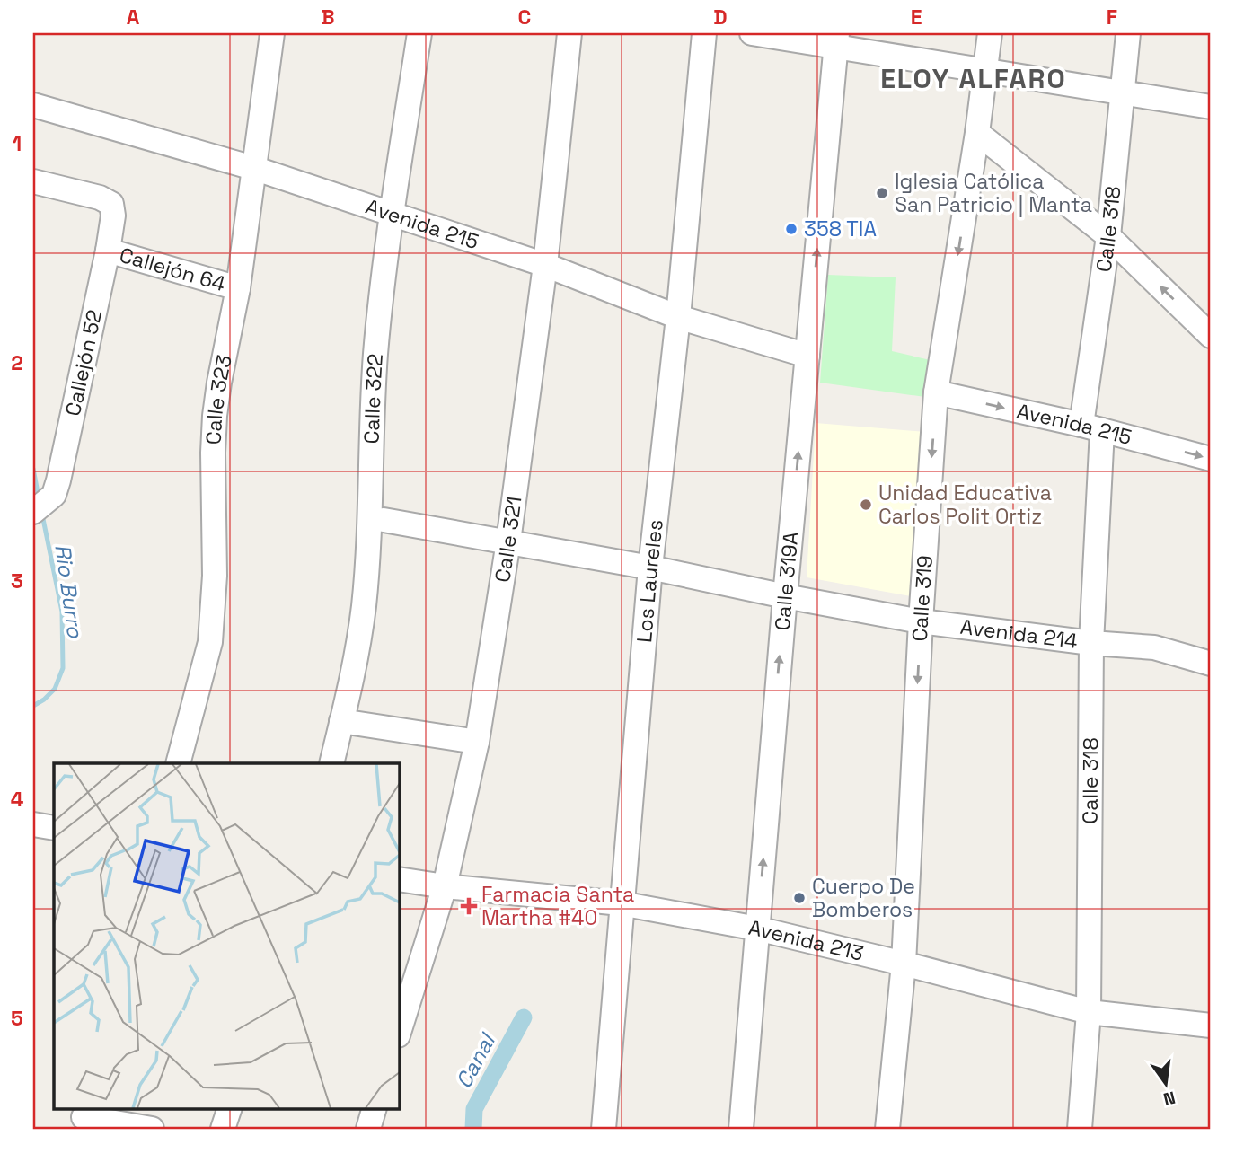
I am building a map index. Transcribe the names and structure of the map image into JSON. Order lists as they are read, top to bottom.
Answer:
{
  "streets": {
    "street": [
      "Avenida 215",
      "Calle 318",
      "Callejón 64",
      "Callejón 52",
      "Calle 323",
      "Calle 322",
      "Calle 321",
      "Los Laureles",
      "Calle 319A",
      "Calle 319",
      "Avenida 214",
      "Avenida 213"
    ]
  },
  "crossings": [
    ["Avenida 215", "Calle 318"],
    ["Avenida 215", "Calle 323"],
    ["Avenida 215", "Calle 322"],
    ["Avenida 215", "Calle 321"],
    ["Avenida 215", "Los Laureles"],
    ["Avenida 215", "Calle 319A"],
    ["Avenida 215", "Calle 319"],
    ["Calle 318", "Avenida 214"],
    ["Calle 318", "Avenida 213"],
    ["Callejón 64", "Callejón 52"],
    ["Callejón 64", "Calle 323"],
    ["Calle 321", "Avenida 214"],
    ["Calle 321", "Avenida 213"],
    ["Los Laureles", "Avenida 214"],
    ["Los Laureles", "Avenida 213"],
    ["Calle 319A", "Avenida 214"],
    ["Calle 319A", "Avenida 213"],
    ["Calle 319", "Avenida 214"],
    ["Calle 319", "Avenida 213"]
  ],
  "one_way": ["Calle 319A", "Calle 319"],
  "districts": ["ELOY ALFARO"],
  "water": ["Rio Burro", "Canal"],
  "places": {
    "other": [
      "Iglesia Católica San Patricio | Manta",
      "358 TIA",
      "Unidad Educativa Carlos Polit Ortiz",
      "Cuerpo De Bomberos"
    ],
    "health": ["Farmacia Santa Martha #40"]
  },
  "north": "bottom",
  "grid": {
    "columns": [
      "A",
      "B",
      "C",
      "D",
      "E",
      "F"
    ],
    "rows": [
      "1",
      "2",
      "3",
      "4",
      "5"
    ]
  }
}
